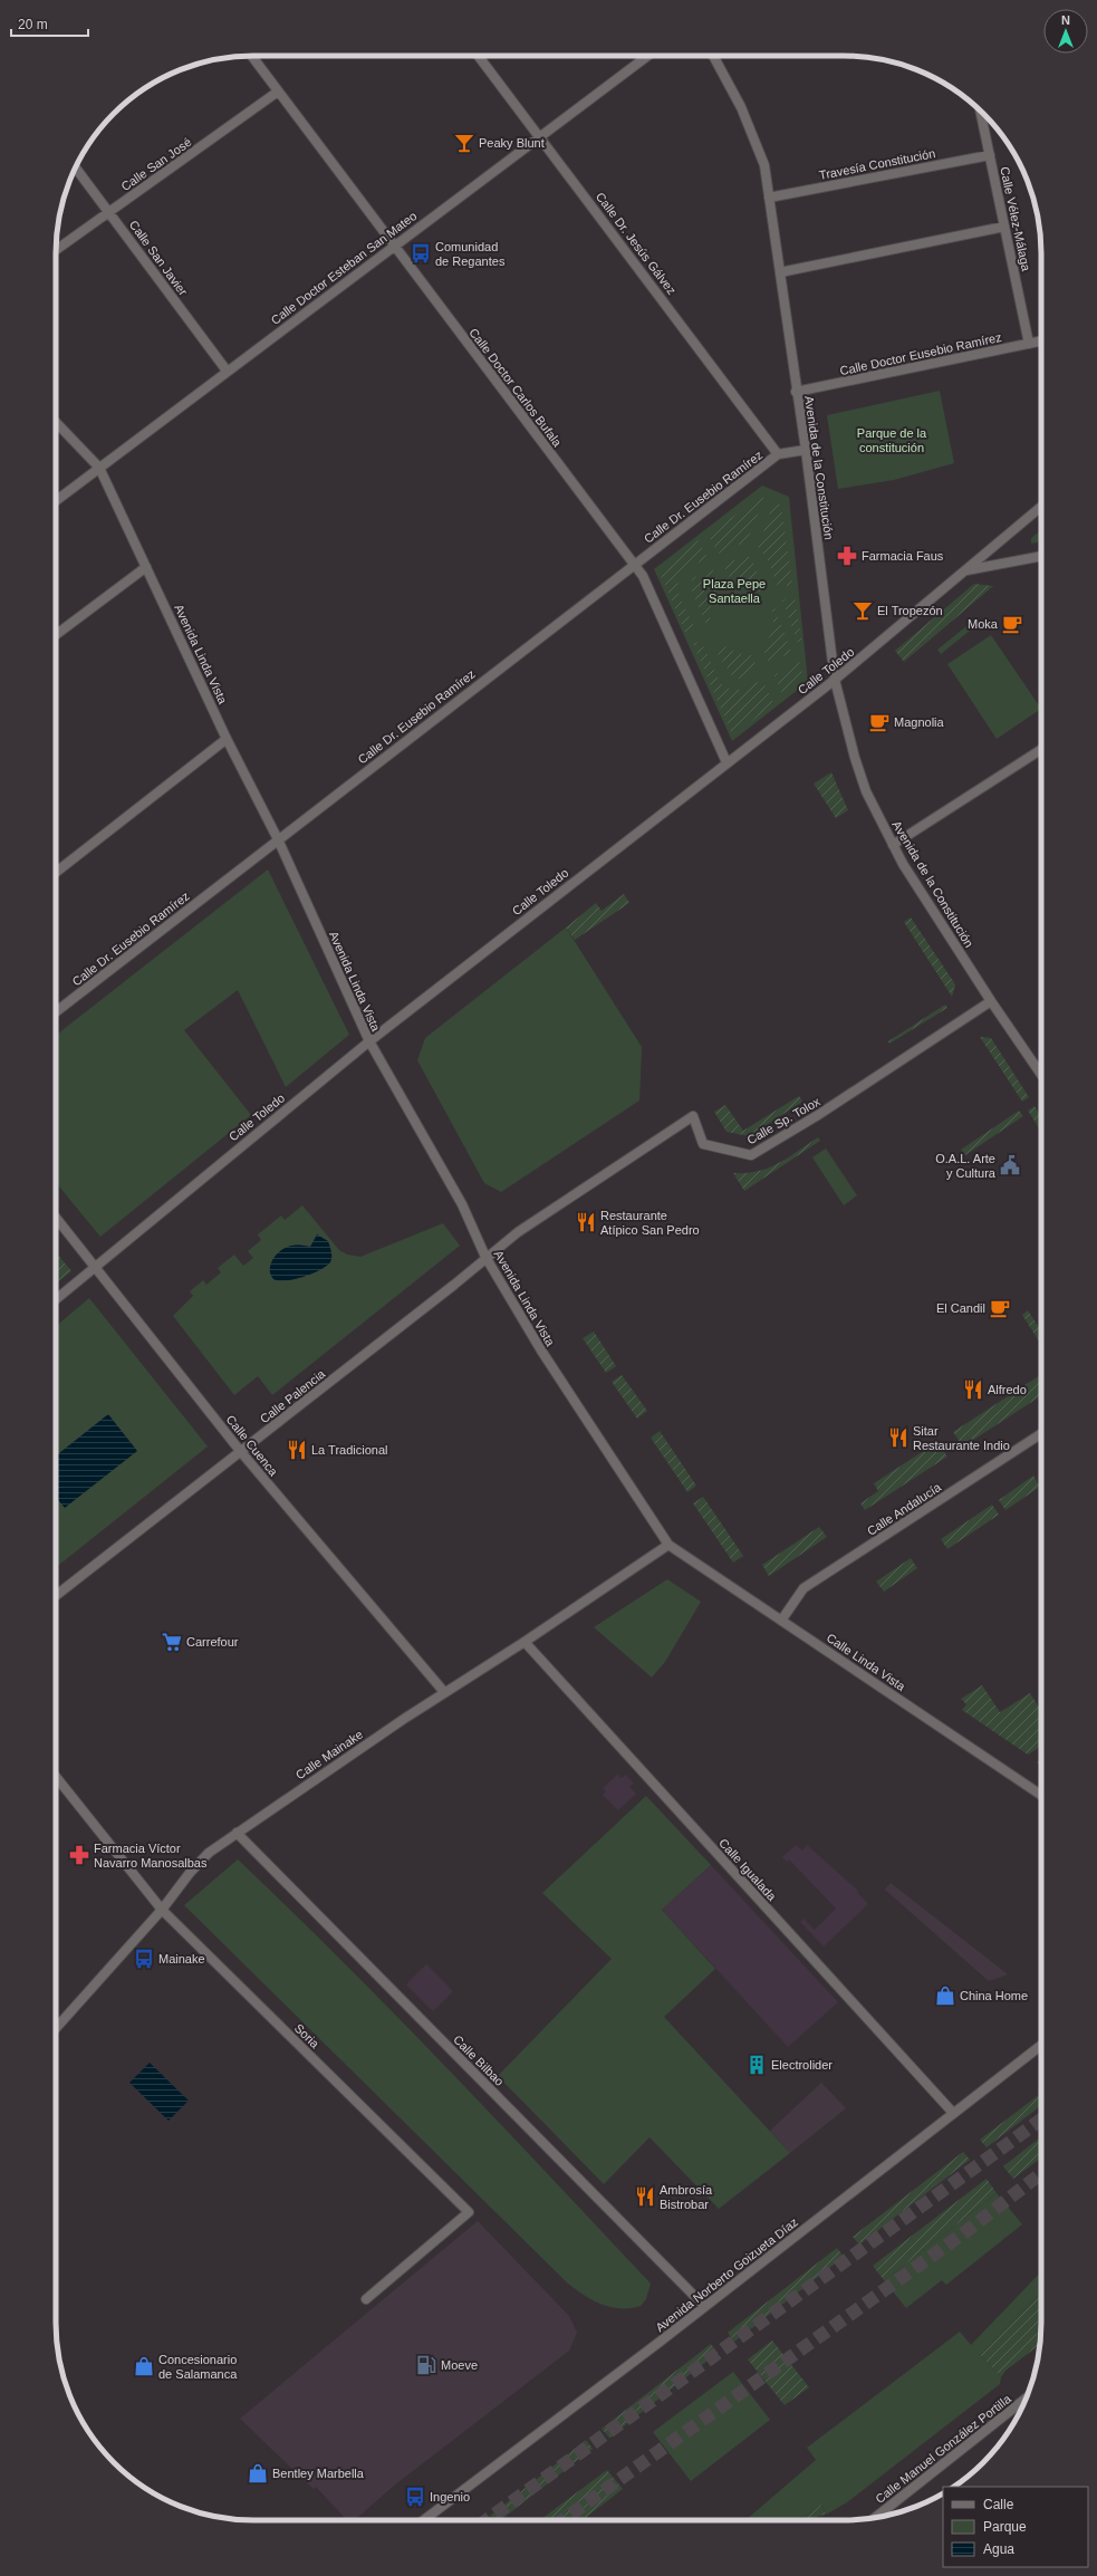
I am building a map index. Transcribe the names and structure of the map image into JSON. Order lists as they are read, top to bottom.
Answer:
{
  "streets": {
    "street": [
      "Calle San José",
      "Travesía Constitución",
      "Calle Vélez-Málaga",
      "Calle Dr. Jesús Gálvez",
      "Calle San Javier",
      "Calle Doctor Esteban San Mateo",
      "Calle Doctor Eusebio Ramírez",
      "Calle Doctor Carlos Bufala",
      "Avenida de la Constitución",
      "Calle Dr. Eusebio Ramírez",
      "Avenida Linda Vista",
      "Calle Toledo",
      "Calle Sp. Tolox",
      "Calle Palencia",
      "Calle Cuenca",
      "Calle Andalucía",
      "Calle Linda Vista",
      "Calle Mainake",
      "Calle Igualada",
      "Soria",
      "Calle Bilbao",
      "Avenida Norberto Goizueta Díaz",
      "Calle Manuel González Portilla"
    ]
  },
  "crossings": [
    ["Calle San José", "Calle San Javier"],
    ["Calle San José", "Calle Doctor Carlos Bufala"],
    ["Travesía Constitución", "Calle Vélez-Málaga"],
    ["Travesía Constitución", "Avenida de la Constitución"],
    ["Calle Vélez-Málaga", "Calle Doctor Eusebio Ramírez"],
    ["Calle Dr. Jesús Gálvez", "Calle Doctor Esteban San Mateo"],
    ["Calle Dr. Jesús Gálvez", "Calle Dr. Eusebio Ramírez"],
    ["Calle San Javier", "Calle Doctor Esteban San Mateo"],
    ["Calle Doctor Esteban San Mateo", "Calle Doctor Carlos Bufala"],
    ["Calle Doctor Esteban San Mateo", "Avenida Linda Vista"],
    ["Calle Doctor Eusebio Ramírez", "Avenida de la Constitución"],
    ["Calle Doctor Carlos Bufala", "Calle Dr. Eusebio Ramírez"],
    ["Calle Doctor Carlos Bufala", "Calle Toledo"],
    ["Avenida de la Constitución", "Calle Dr. Eusebio Ramírez"],
    ["Avenida de la Constitución", "Calle Toledo"],
    ["Avenida de la Constitución", "Calle Sp. Tolox"],
    ["Calle Dr. Eusebio Ramírez", "Avenida Linda Vista"],
    ["Avenida Linda Vista", "Calle Toledo"],
    ["Avenida Linda Vista", "Calle Sp. Tolox"],
    ["Avenida Linda Vista", "Calle Palencia"],
    ["Avenida Linda Vista", "Calle Linda Vista"],
    ["Avenida Linda Vista", "Calle Mainake"],
    ["Calle Toledo", "Calle Cuenca"],
    ["Calle Sp. Tolox", "Calle Palencia"],
    ["Calle Palencia", "Calle Cuenca"],
    ["Calle Cuenca", "Calle Mainake"],
    ["Calle Andalucía", "Calle Linda Vista"],
    ["Calle Linda Vista", "Calle Mainake"],
    ["Calle Mainake", "Calle Igualada"],
    ["Calle Mainake", "Soria"],
    ["Calle Mainake", "Calle Bilbao"],
    ["Calle Igualada", "Avenida Norberto Goizueta Díaz"],
    ["Calle Bilbao", "Avenida Norberto Goizueta Díaz"]
  ],
  "parks": ["Parque de la constitución", "Plaza Pepe Santaella"],
  "places": {
    "bar": ["Peaky Blunt", "El Tropezón"],
    "bus stop": ["Comunidad de Regantes", "Mainake", "Ingenio"],
    "pharmacy": ["Farmacia Faus", "Farmacia Víctor Navarro Manosalbas"],
    "cafe": ["Moka", "Magnolia", "El Candil"],
    "public building": ["O.A.L. Arte y Cultura"],
    "restaurant": [
      "Restaurante Atípico San Pedro",
      "Alfredo",
      "Sitar Restaurante Indio",
      "La Tradicional",
      "Ambrosía Bistrobar"
    ],
    "supermarket": ["Carrefour"],
    "shop": ["China Home", "Concesionario de Salamanca", "Bentley Marbella"],
    "building": ["Electrolider"],
    "fuel station": ["Moeve"]
  },
  "legend": ["Calle", "Parque", "Agua"],
  "scale_bar": "20 m",
  "north": "top"
}
